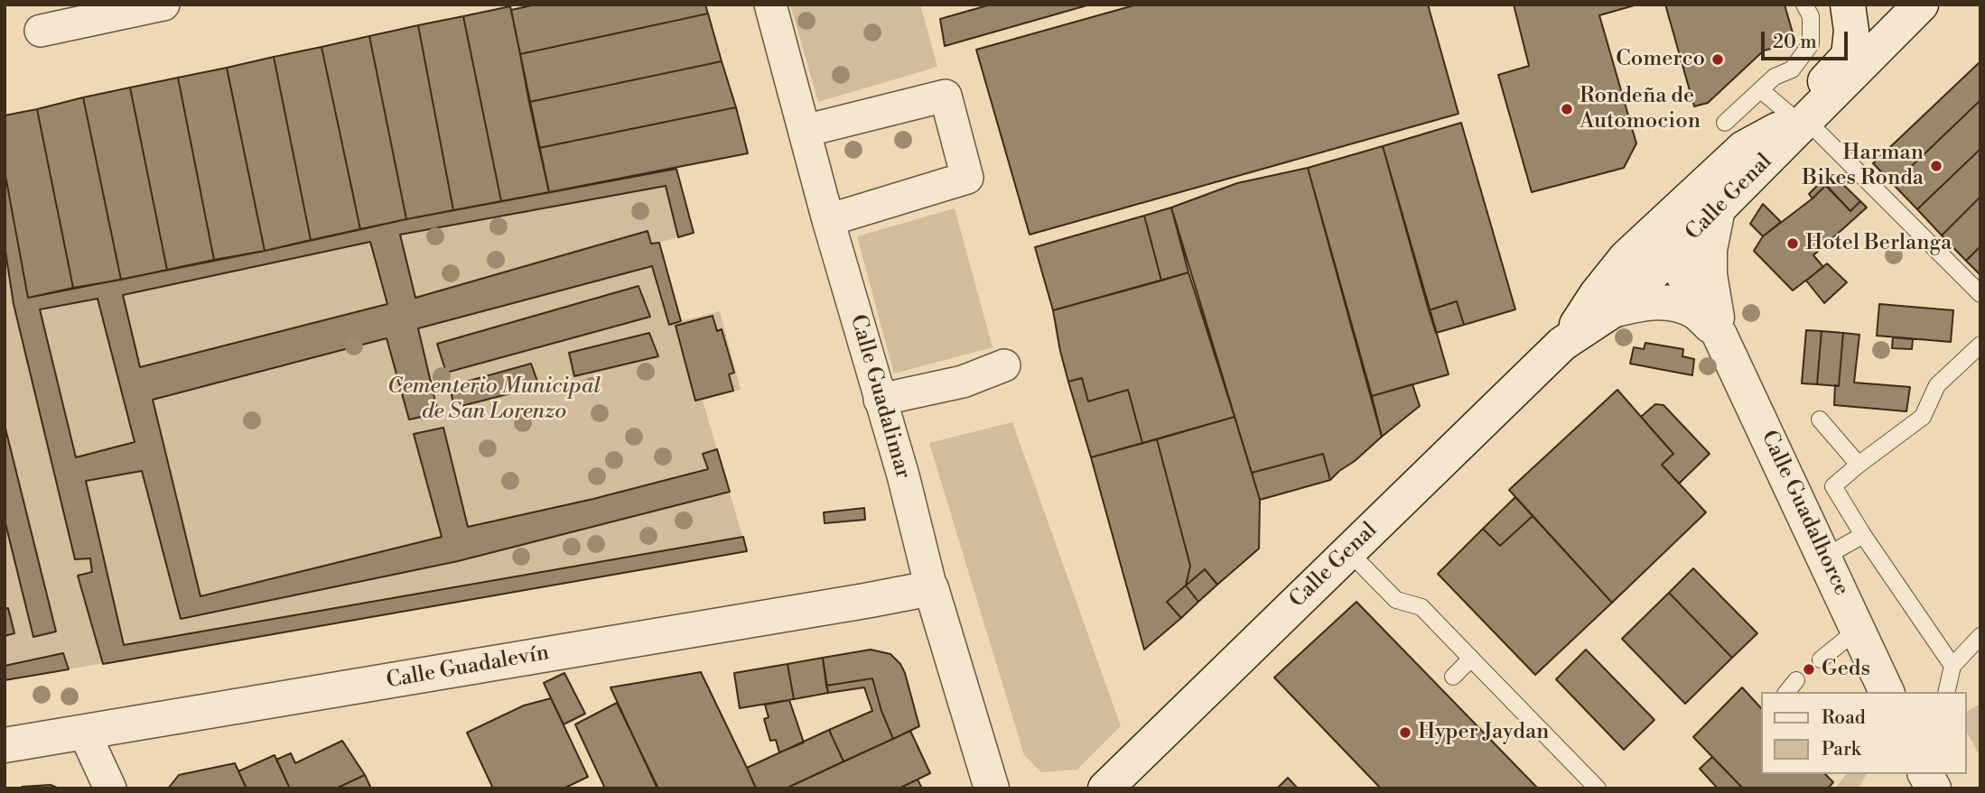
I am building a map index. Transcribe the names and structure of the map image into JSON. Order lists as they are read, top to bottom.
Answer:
{
  "streets": {
    "street": [
      "Calle Genal",
      "Calle Guadalimar",
      "Calle Guadalhorce",
      "Calle Guadalevín"
    ]
  },
  "crossings": [
    ["Calle Genal", "Calle Guadalhorce"],
    ["Calle Guadalimar", "Calle Guadalevín"]
  ],
  "parks": ["Cementerio Municipal de San Lorenzo"],
  "places": [
    "Comerco",
    "Rondeña de Automocion",
    "Harman Bikes Ronda",
    "Hotel Berlanga",
    "Geds",
    "Hyper Jaydan"
  ],
  "legend": ["Road", "Park"],
  "scale_bar": "20 m"
}
